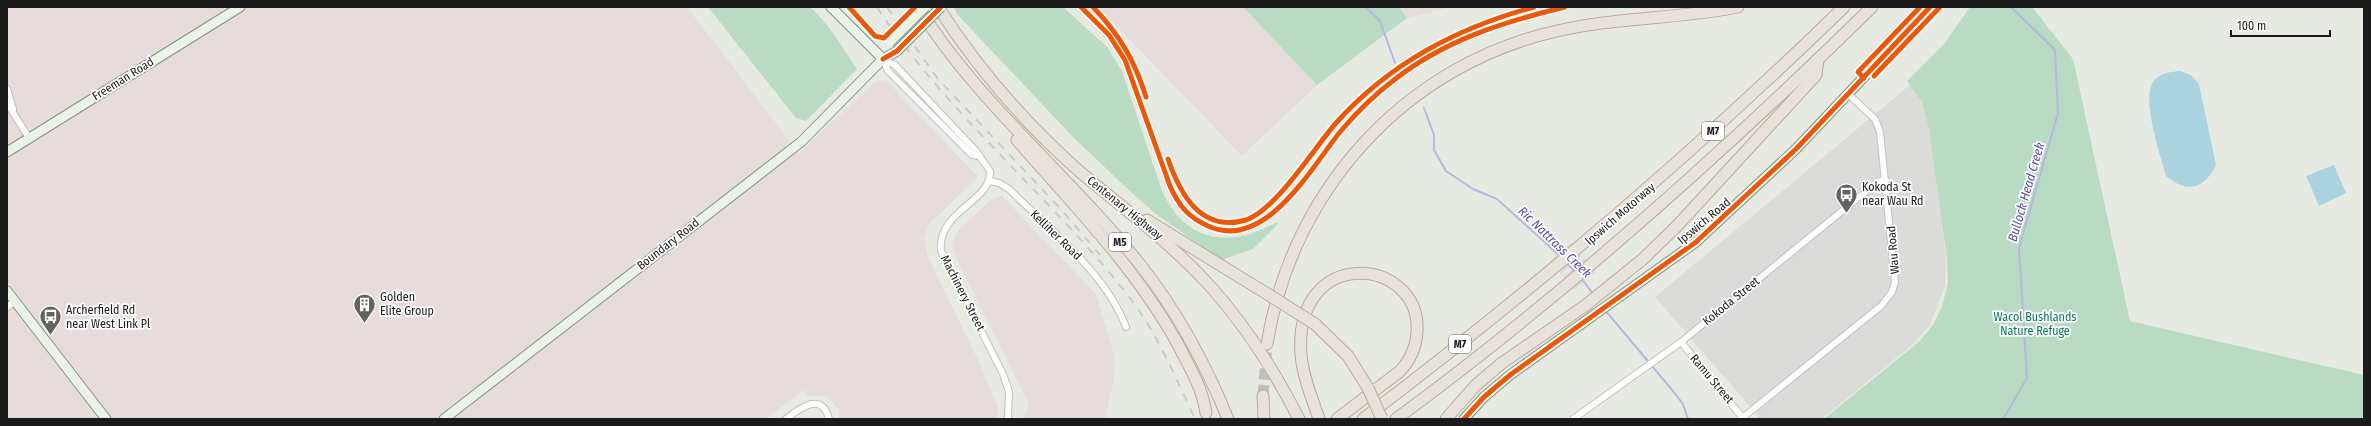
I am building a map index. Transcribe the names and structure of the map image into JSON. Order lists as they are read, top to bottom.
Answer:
{
  "streets": {
    "highway": [
      "M7",
      "Centenary Highway",
      "Ipswich Motorway",
      "M5"
    ],
    "street": [
      "Freeman Road",
      "Ipswich Road",
      "Kelliher Road",
      "Boundary Road",
      "Wau Road",
      "Machinery Street",
      "Kokoda Street",
      "Ramu Street"
    ]
  },
  "crossings": [
    ["Ipswich Road", "Wau Road"],
    ["Kelliher Road", "Machinery Street"],
    ["Wau Road", "Kokoda Street"],
    ["Wau Road", "Ramu Street"],
    ["Kokoda Street", "Ramu Street"]
  ],
  "water": ["Bullock Head Creek", "Ric Nattrass Creek"],
  "parks": ["Wacol Bushlands Nature Refuge"],
  "places": {
    "bus stop": ["Kokoda St near Wau Rd", "Archerfield Rd near West Link Pl"],
    "building": ["Golden Elite Group"]
  },
  "scale_bar": "100 m"
}
